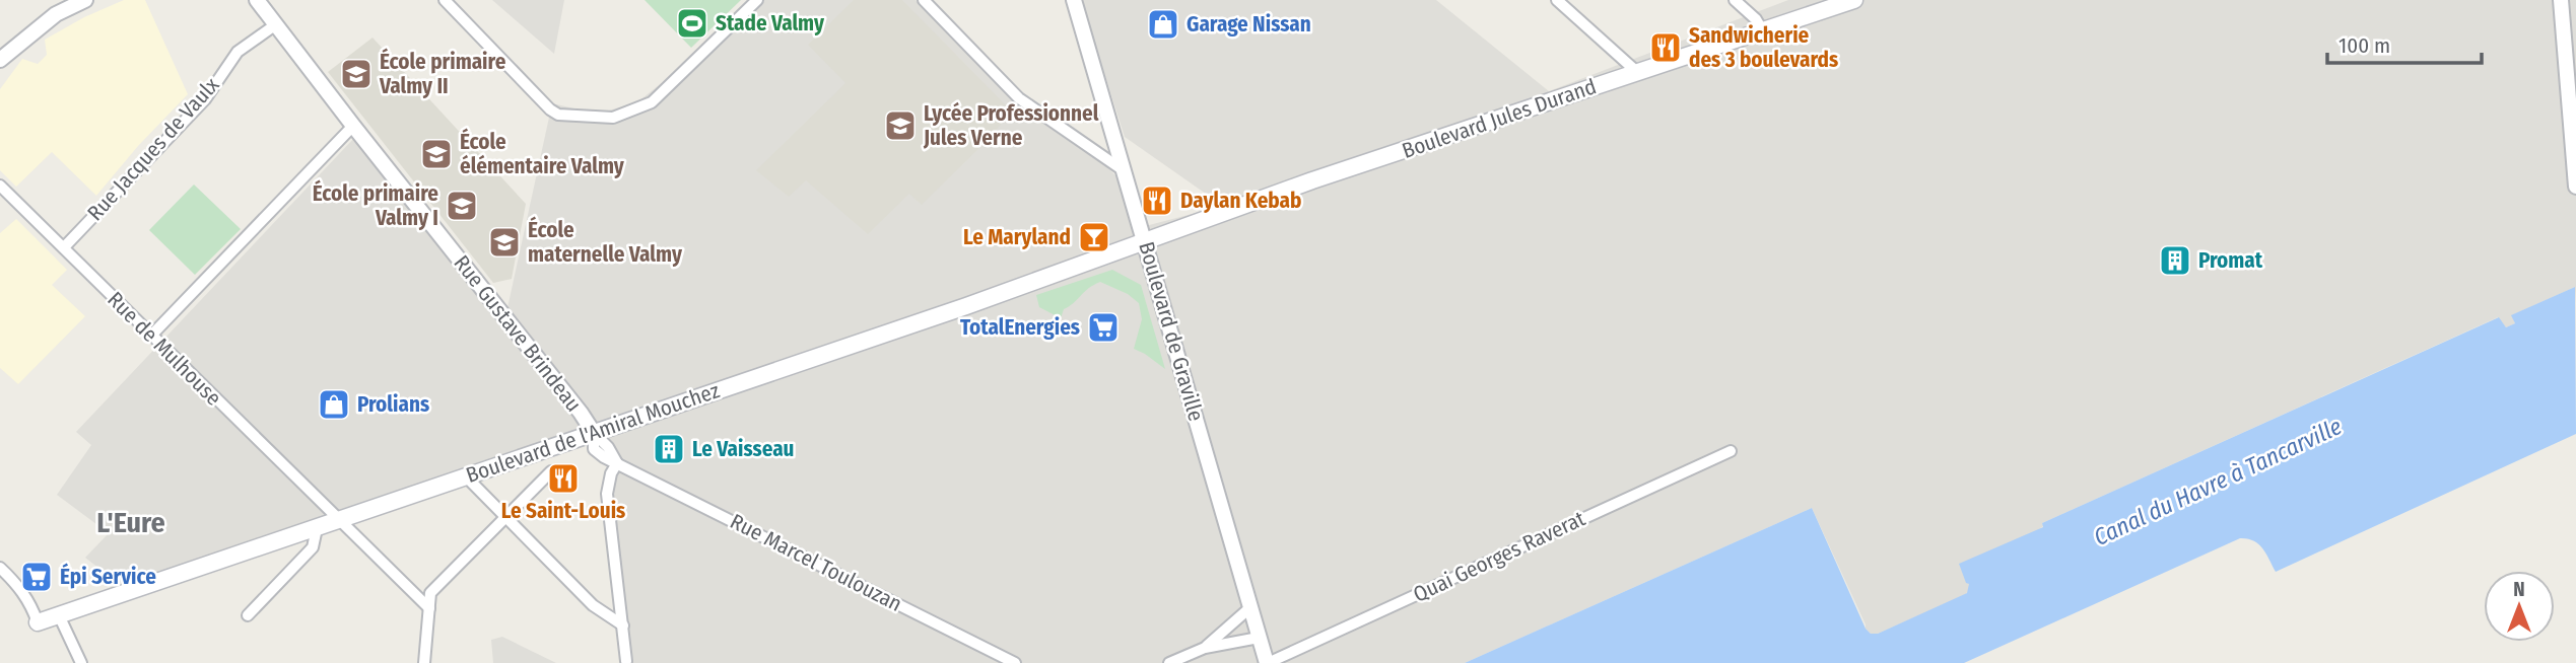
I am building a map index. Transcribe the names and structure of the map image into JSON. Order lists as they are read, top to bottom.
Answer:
{
  "streets": {
    "main road": ["Boulevard Jules Durand", "Boulevard de l'Amiral Mouchez"],
    "street": [
      "Rue Jacques de Vaulx",
      "Boulevard de Graville",
      "Rue Gustave Brindeau",
      "Rue de Mulhouse",
      "Quai Georges Raverat",
      "Rue Marcel Toulouzan"
    ]
  },
  "crossings": [
    ["Boulevard Jules Durand", "Boulevard de Graville"],
    ["Boulevard Jules Durand", "Boulevard de l'Amiral Mouchez"],
    ["Rue Jacques de Vaulx", "Rue Gustave Brindeau"],
    ["Rue Jacques de Vaulx", "Rue de Mulhouse"],
    ["Boulevard de Graville", "Boulevard de l'Amiral Mouchez"],
    ["Boulevard de Graville", "Quai Georges Raverat"],
    ["Rue Gustave Brindeau", "Boulevard de l'Amiral Mouchez"],
    ["Rue Gustave Brindeau", "Rue Marcel Toulouzan"],
    ["Rue de Mulhouse", "Boulevard de l'Amiral Mouchez"],
    ["Boulevard de l'Amiral Mouchez", "Rue Marcel Toulouzan"]
  ],
  "districts": ["L'Eure"],
  "water": ["Canal du Havre à Tancarville"],
  "places": {
    "sports": ["Stade Valmy"],
    "shop": ["Garage Nissan", "Prolians"],
    "restaurant": ["Sandwicherie des 3 boulevards", "Daylan Kebab", "Le Saint-Louis"],
    "school or university": [
      "École primaire Valmy II",
      "Lycée Professionnel Jules Verne",
      "École élémentaire Valmy",
      "École primaire Valmy I",
      "École maternelle Valmy"
    ],
    "bar": ["Le Maryland"],
    "building": ["Promat", "Le Vaisseau"],
    "supermarket": ["TotalEnergies", "Épi Service"]
  },
  "scale_bar": "100 m",
  "north": "top"
}
